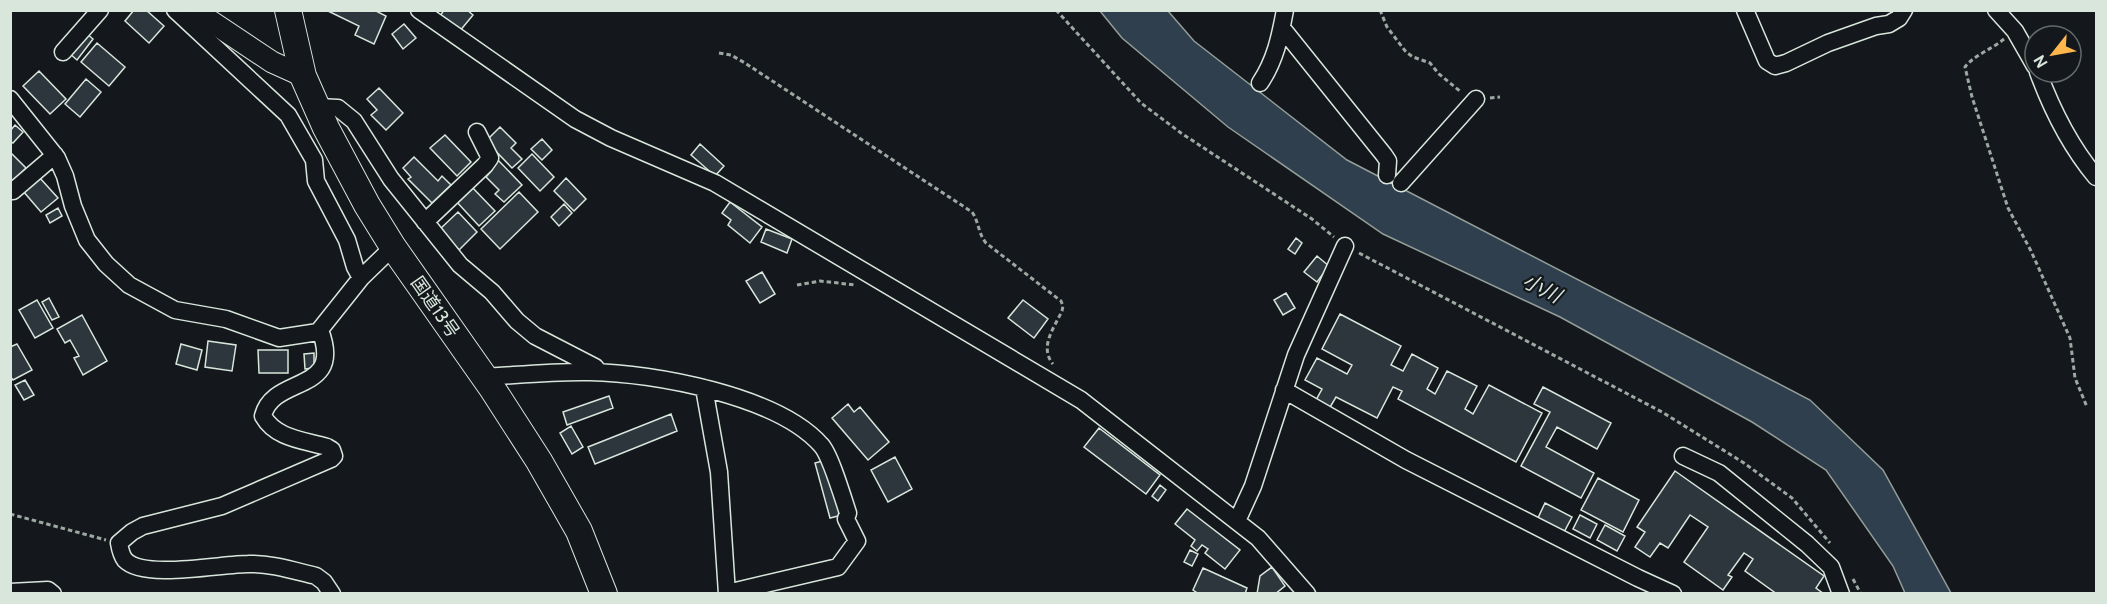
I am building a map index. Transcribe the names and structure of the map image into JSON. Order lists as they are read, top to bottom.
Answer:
{
  "streets": {
    "highway": ["国道13号"]
  },
  "water": ["小川"],
  "north": "bottom left"
}
